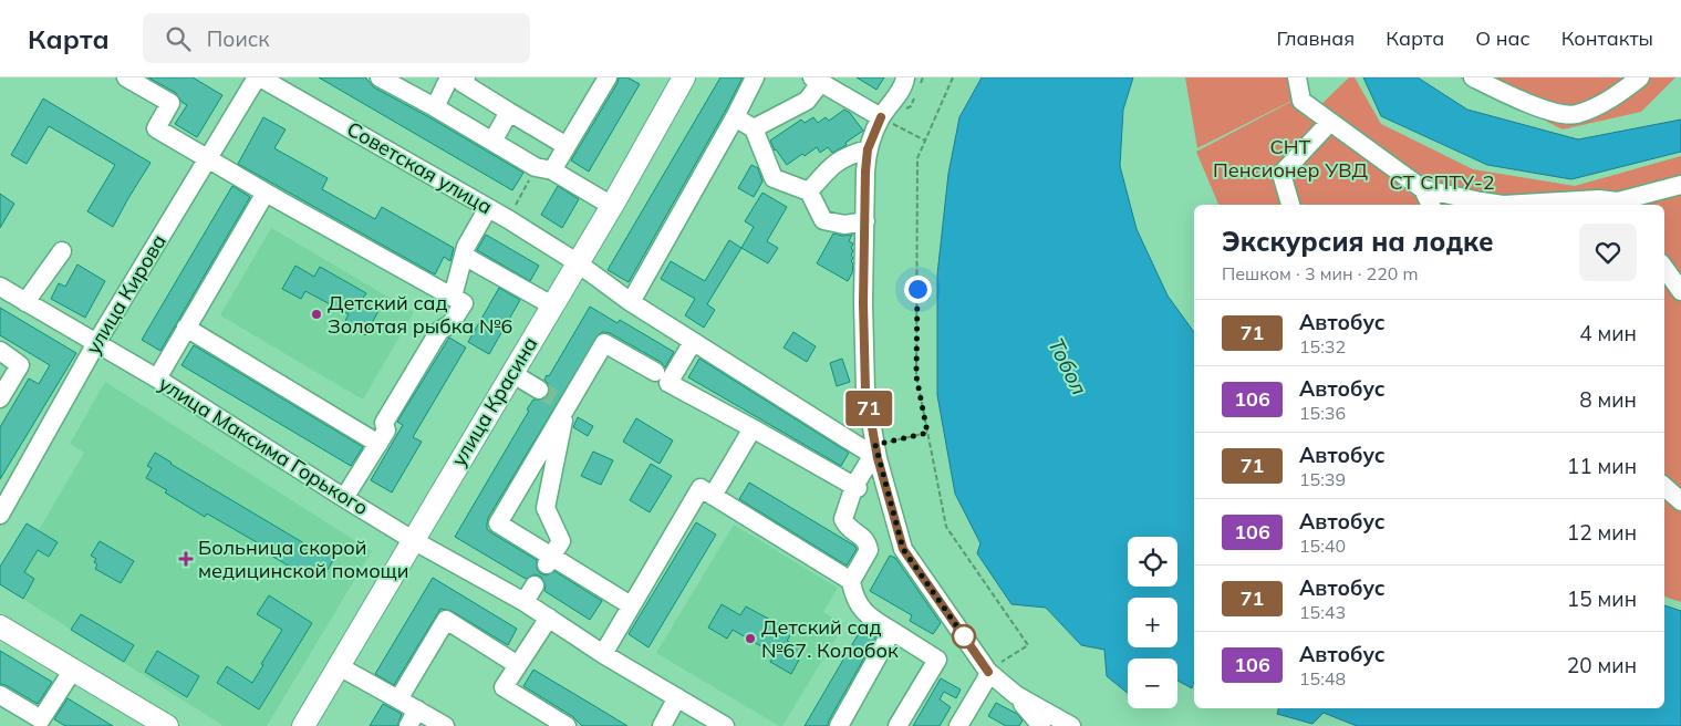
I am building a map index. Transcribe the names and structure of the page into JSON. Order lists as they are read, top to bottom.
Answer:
{
  "streets": {
    "main road": ["улица Красина"],
    "street": ["Советская улица", "улица Кирова", "улица Максима Горького"]
  },
  "crossings": [
    ["Советская улица", "улица Кирова"],
    ["Советская улица", "улица Красина"],
    ["улица Кирова", "улица Максима Горького"],
    ["улица Красина", "улица Максима Горького"]
  ],
  "water": ["Тобол"],
  "parks": ["СНТ Пенсионер УВД", "СТ СПТУ-2"],
  "places": {
    "other": ["Детский сад Золотая рыбка №6", "Детский сад №67. Колобок"],
    "health": ["Больница скорой медицинской помощи"]
  },
  "lines": ["bus line 71"],
  "page": {
    "header": "Карта",
    "search": "Поиск",
    "nav": [
      "Главная",
      "Карта",
      "О нас",
      "Контакты"
    ],
    "on_map": "71",
    "heading": ["Экскурсия на лодке", "Пешком · 3 мин · 220 m"],
    "list": [
      {
        "mark": "71",
        "name": "Автобус",
        "note": "15:32",
        "value": "4 мин"
      },
      {
        "mark": "106",
        "name": "Автобус",
        "note": "15:36",
        "value": "8 мин"
      },
      {
        "mark": "71",
        "name": "Автобус",
        "note": "15:39",
        "value": "11 мин"
      },
      {
        "mark": "106",
        "name": "Автобус",
        "note": "15:40",
        "value": "12 мин"
      },
      {
        "mark": "71",
        "name": "Автобус",
        "note": "15:43",
        "value": "15 мин"
      },
      {
        "mark": "106",
        "name": "Автобус",
        "note": "15:48",
        "value": "20 мин"
      }
    ],
    "map_buttons": ["+", "−"]
  }
}
